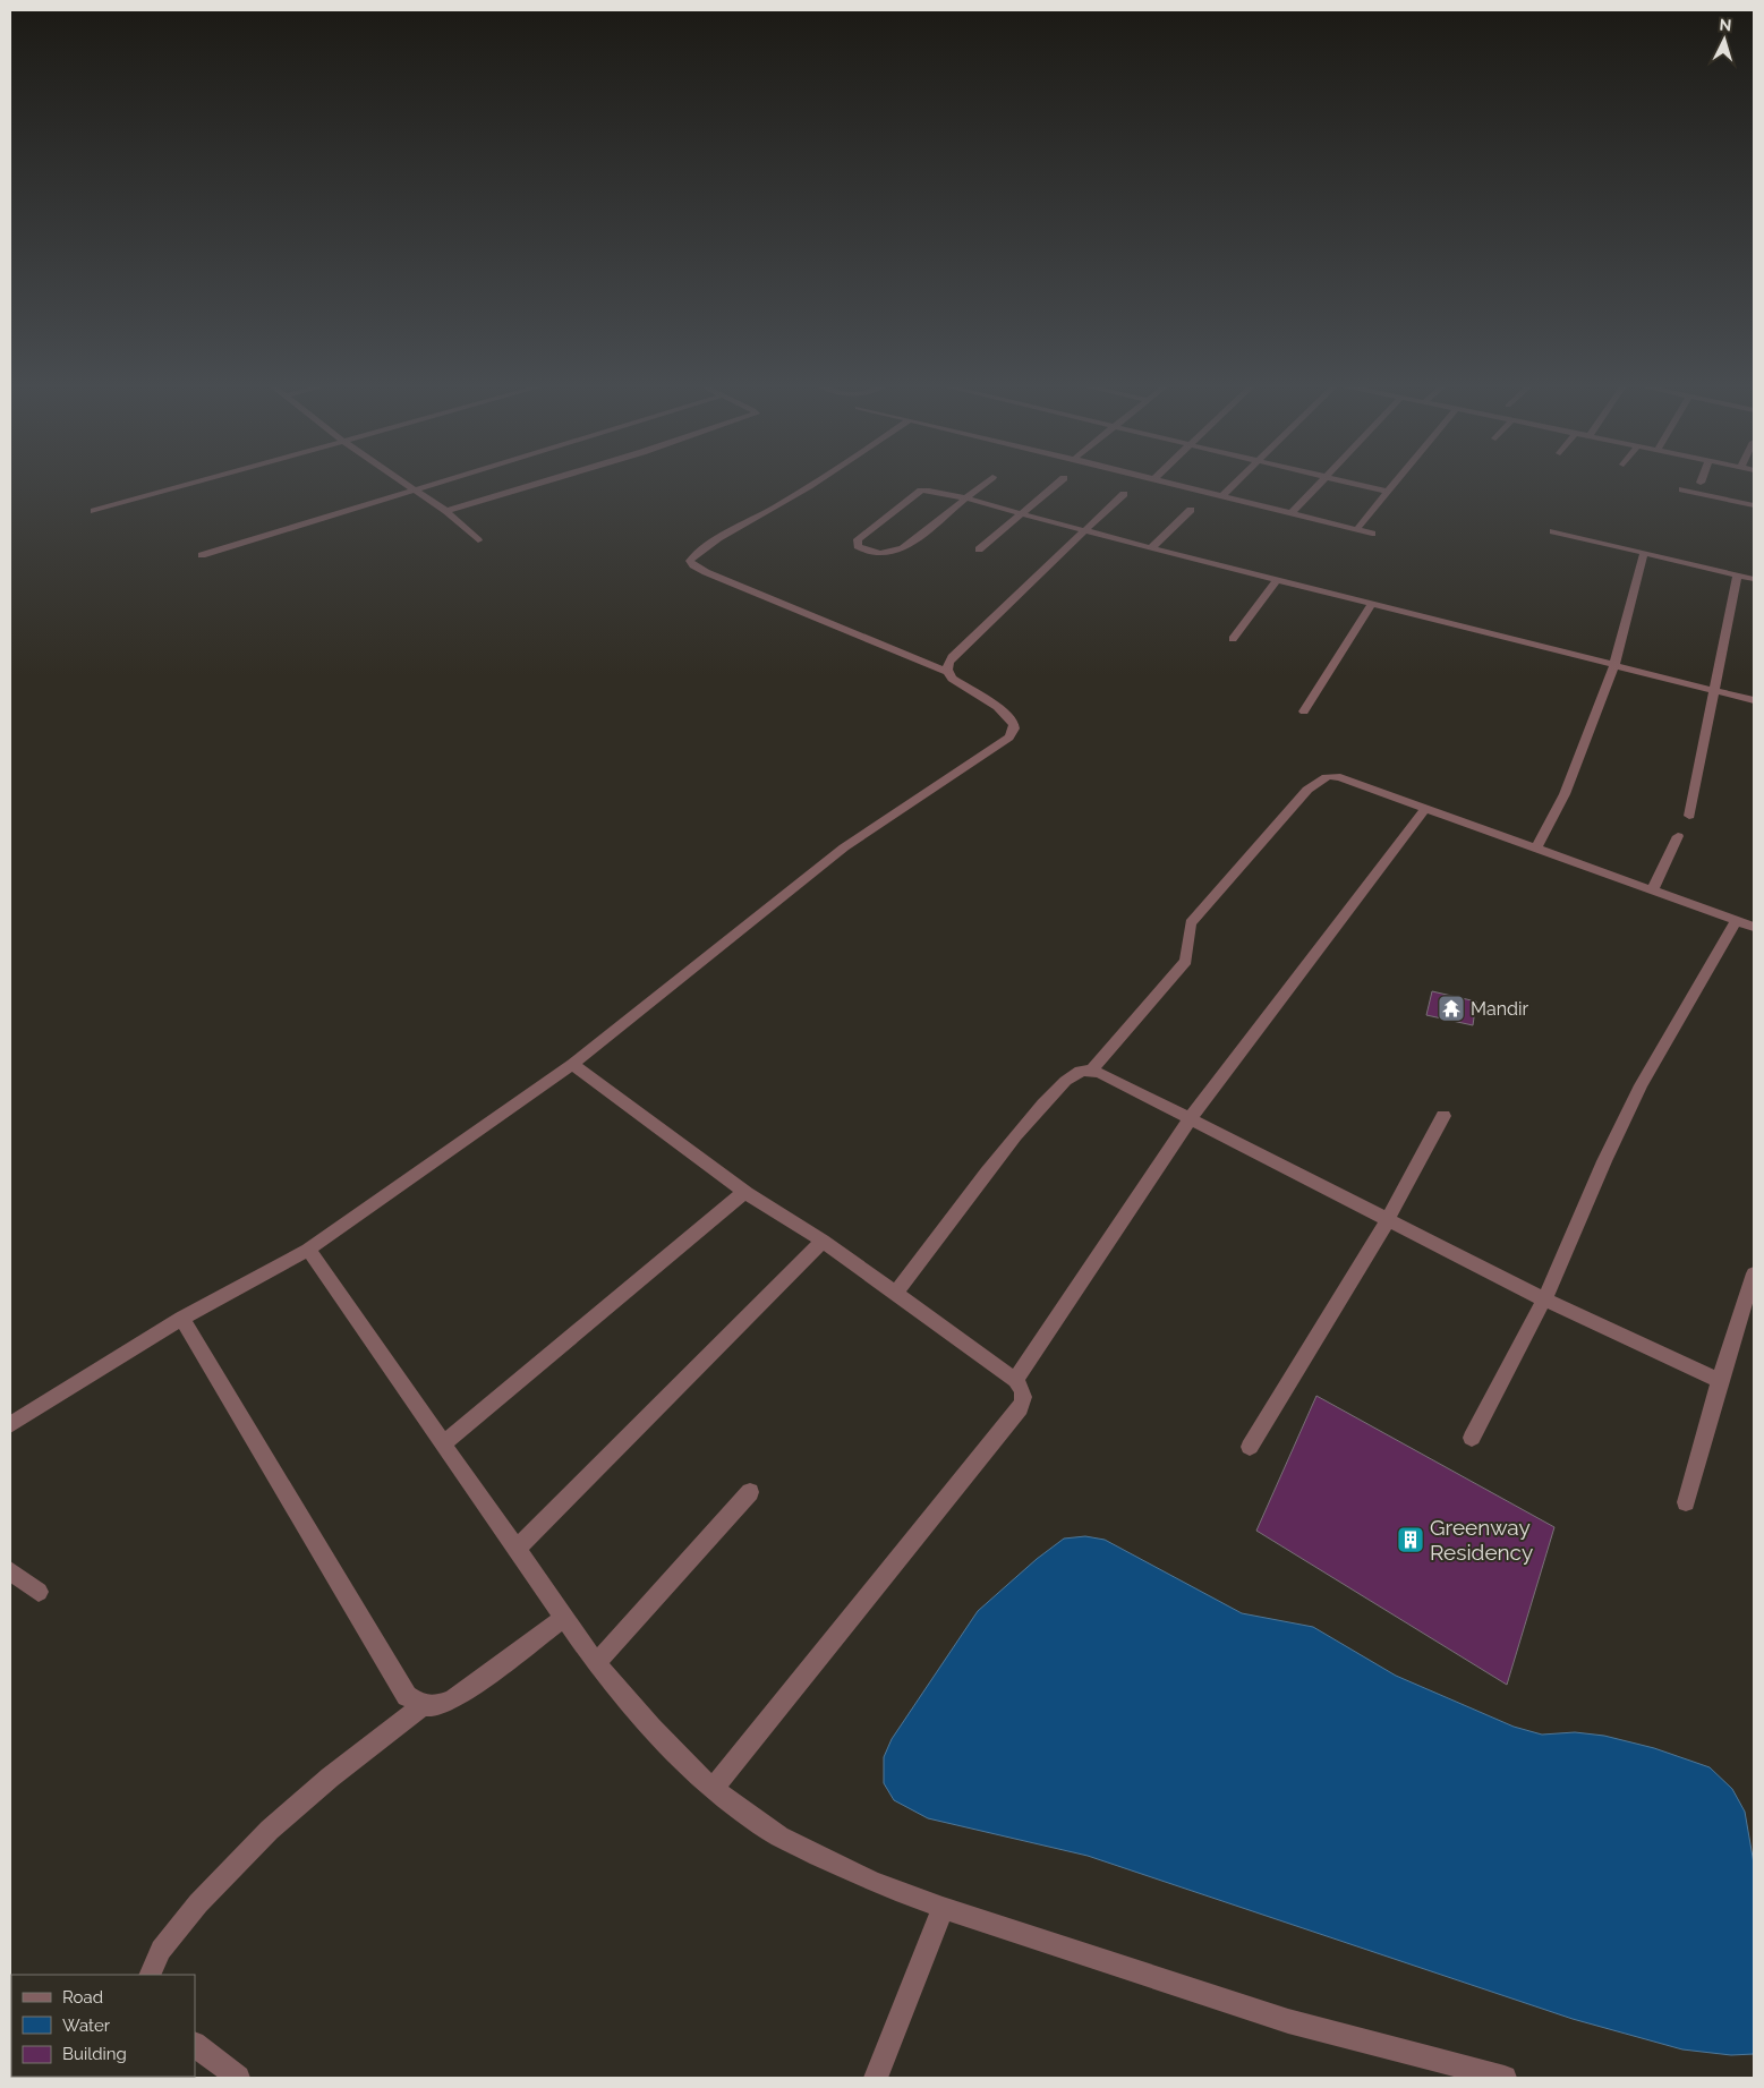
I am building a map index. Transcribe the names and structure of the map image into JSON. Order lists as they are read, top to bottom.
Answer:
{
  "places": {
    "temple": ["Mandir"],
    "building": ["Greenway Residency"]
  },
  "legend": ["Road", "Water", "Building"],
  "north": "top"
}
